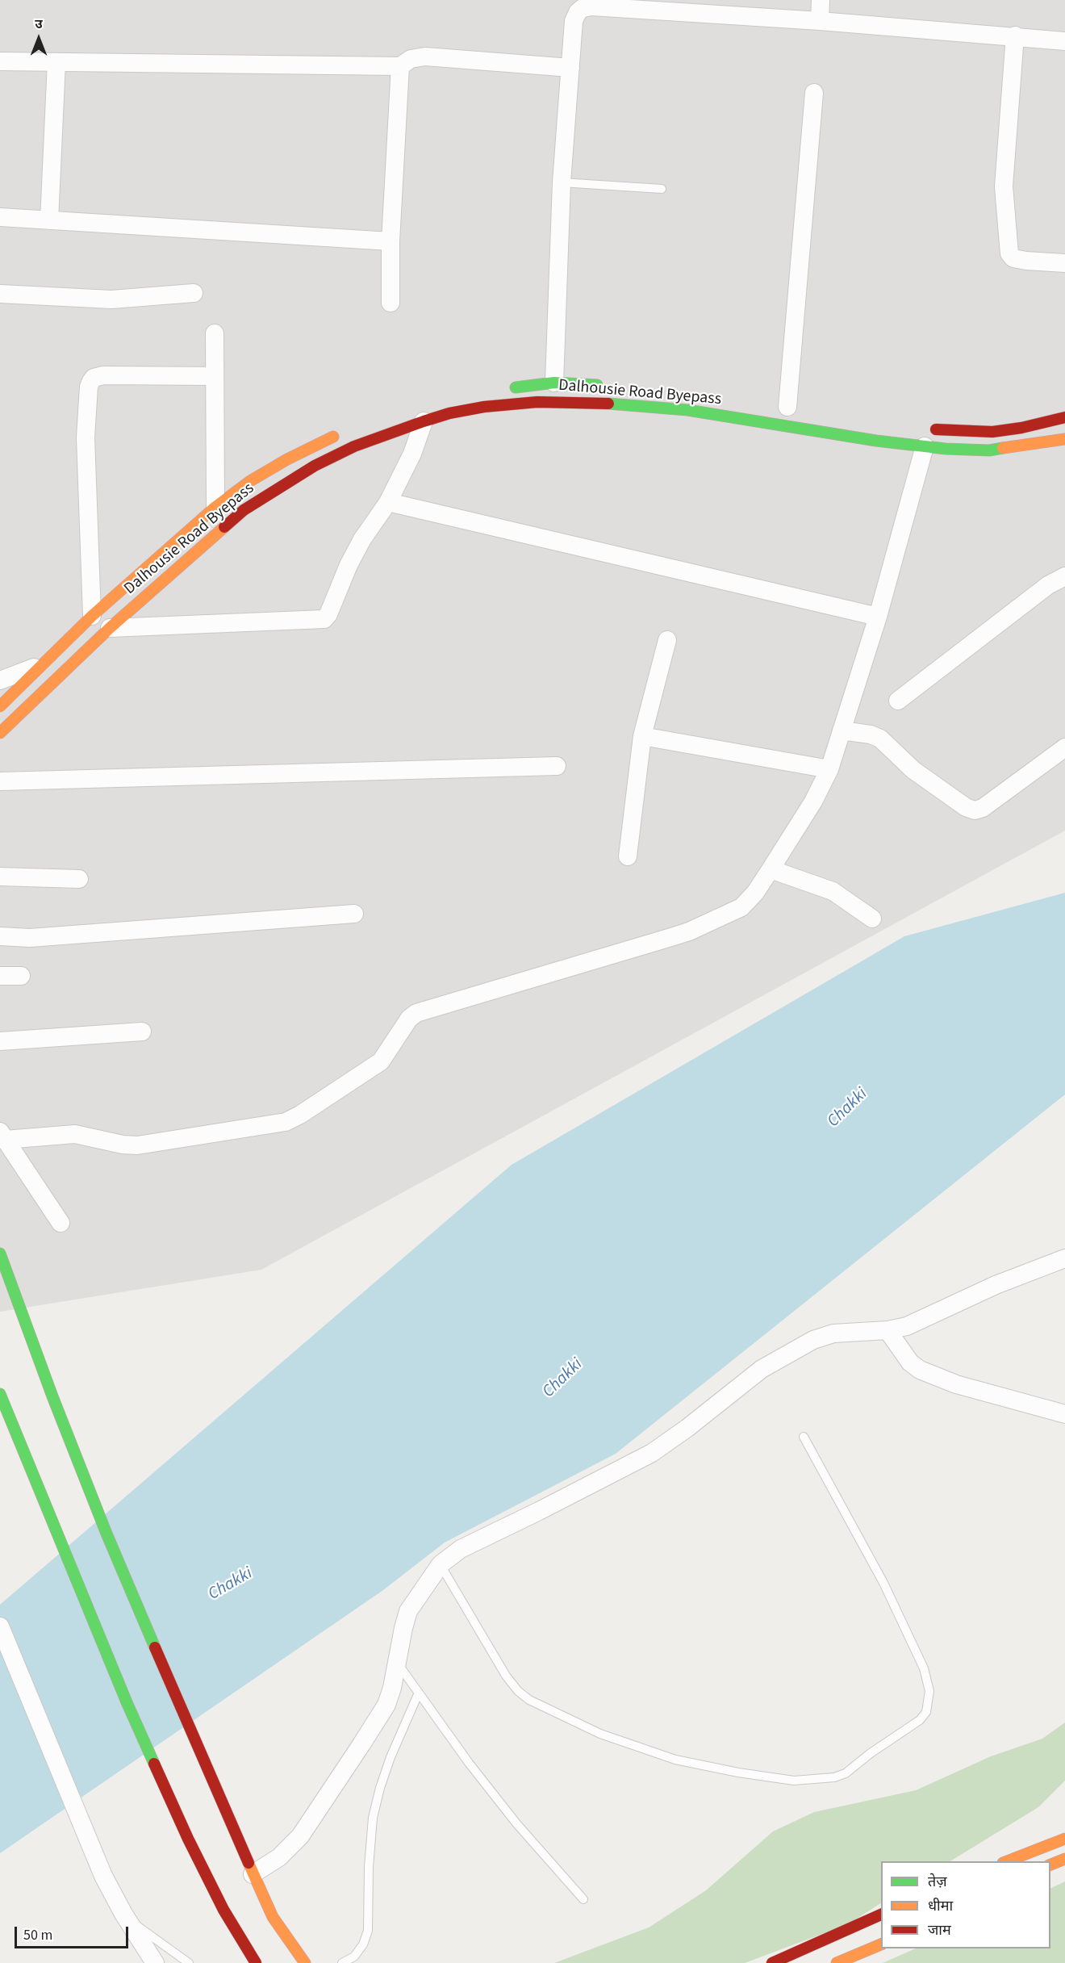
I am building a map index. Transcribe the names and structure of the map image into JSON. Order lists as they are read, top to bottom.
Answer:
{
  "streets": {
    "highway": ["Dalhousie Road Byepass"]
  },
  "water": ["Chakki"],
  "legend": ["तेज़", "धीमा", "जाम"],
  "scale_bar": "50 m",
  "north": "top"
}
